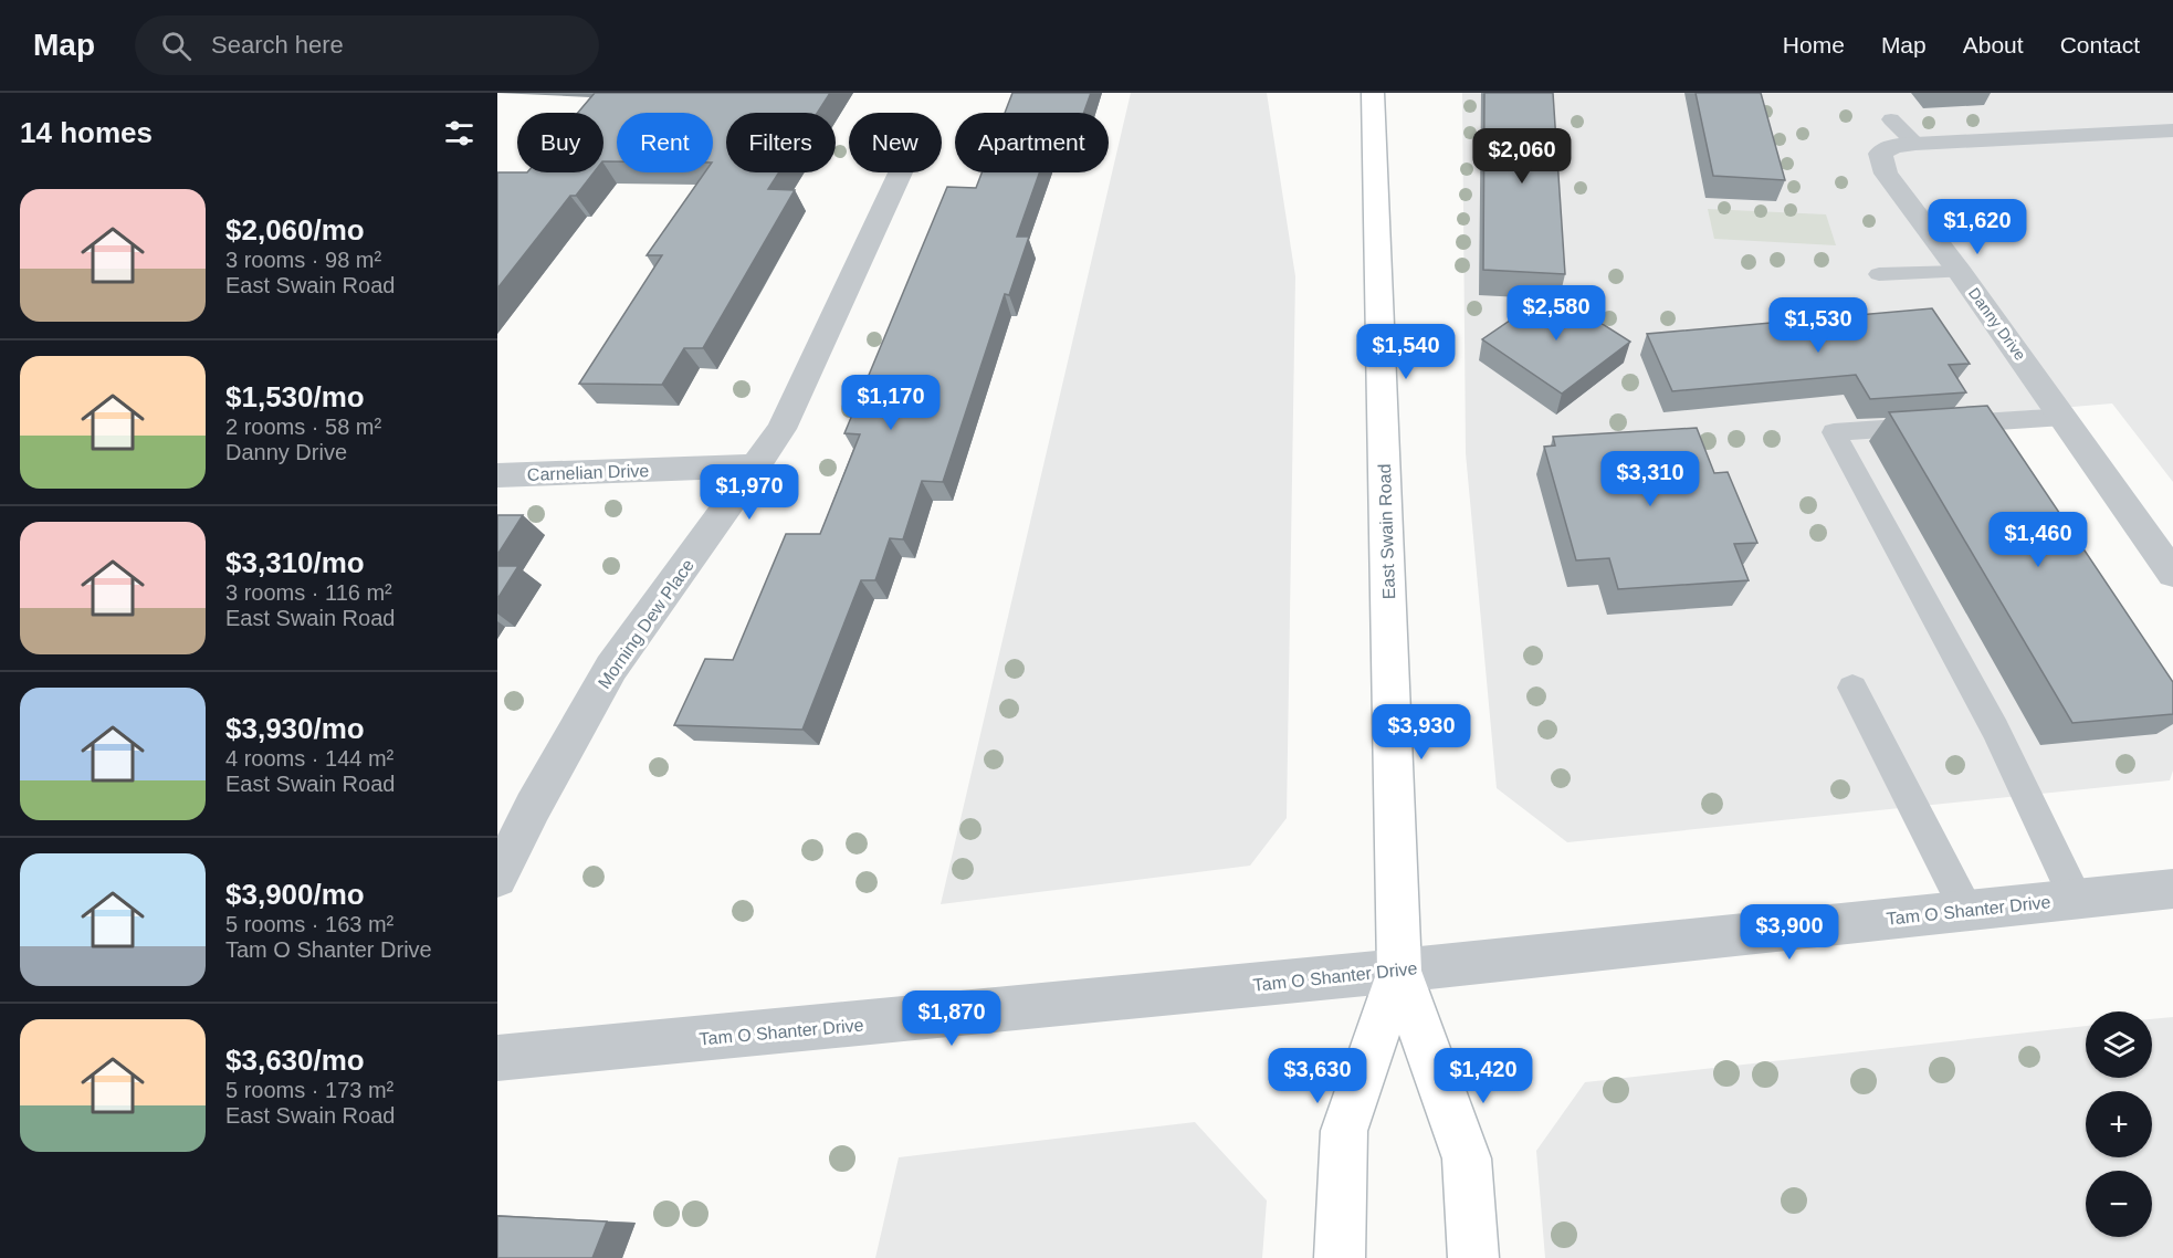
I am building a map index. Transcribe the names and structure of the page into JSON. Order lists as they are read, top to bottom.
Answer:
{
  "streets": {
    "main road": ["East Swain Road"],
    "street": [
      "Danny Drive",
      "Carnelian Drive",
      "Morning Dew Place",
      "Tam O Shanter Drive"
    ]
  },
  "crossings": [
    ["Carnelian Drive", "Morning Dew Place"],
    ["East Swain Road", "Tam O Shanter Drive"]
  ],
  "page": {
    "header": "Map",
    "search": "Search here",
    "nav": [
      "Home",
      "Map",
      "About",
      "Contact"
    ],
    "heading": "14 homes",
    "chip": [
      "Buy",
      "Rent",
      "Filters",
      "New",
      "Apartment"
    ],
    "price": [
      "$2,060",
      "$1,620",
      "$2,580",
      "$1,530",
      "$1,540",
      "$1,170",
      "$3,310",
      "$1,970",
      "$1,460",
      "$3,930",
      "$3,900",
      "$1,870",
      "$3,630",
      "$1,420"
    ],
    "list": [
      {
        "name": "$2,060/mo",
        "note": "3 rooms · 98 m² · East Swain Road"
      },
      {
        "name": "$1,530/mo",
        "note": "2 rooms · 58 m² · Danny Drive"
      },
      {
        "name": "$3,310/mo",
        "note": "3 rooms · 116 m² · East Swain Road"
      },
      {
        "name": "$3,930/mo",
        "note": "4 rooms · 144 m² · East Swain Road"
      },
      {
        "name": "$3,900/mo",
        "note": "5 rooms · 163 m² · Tam O Shanter Drive"
      },
      {
        "name": "$3,630/mo",
        "note": "5 rooms · 173 m² · East Swain Road"
      }
    ],
    "map_buttons": ["+", "−"]
  }
}
